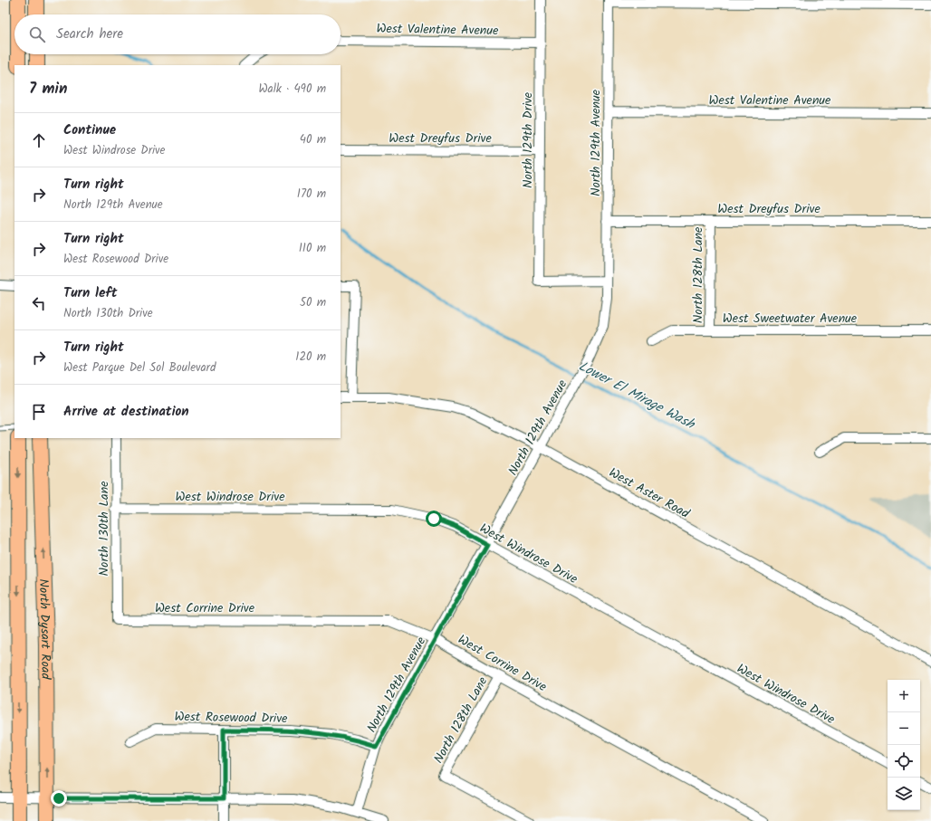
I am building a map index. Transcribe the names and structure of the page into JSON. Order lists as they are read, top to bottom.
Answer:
{
  "streets": {
    "main road": ["North Dysart Road"],
    "street": [
      "West Valentine Avenue",
      "West Dreyfus Drive",
      "North 129th Drive",
      "North 129th Avenue",
      "North 128th Lane",
      "West Sweetwater Avenue",
      "West Aster Road",
      "West Windrose Drive",
      "North 130th Lane",
      "West Corrine Drive",
      "West Rosewood Drive"
    ]
  },
  "crossings": [
    ["West Valentine Avenue", "North 129th Drive"],
    ["West Valentine Avenue", "North 129th Avenue"],
    ["West Dreyfus Drive", "North 129th Drive"],
    ["West Dreyfus Drive", "North 129th Avenue"],
    ["West Dreyfus Drive", "North 128th Lane"],
    ["North 129th Drive", "North 129th Avenue"],
    ["North 129th Avenue", "West Aster Road"],
    ["North 129th Avenue", "West Windrose Drive"],
    ["North 129th Avenue", "West Corrine Drive"],
    ["North 129th Avenue", "West Rosewood Drive"],
    ["North 128th Lane", "West Sweetwater Avenue"],
    ["North 128th Lane", "West Corrine Drive"],
    ["West Windrose Drive", "North 130th Lane"],
    ["North 130th Lane", "West Corrine Drive"]
  ],
  "water": ["Lower El Mirage Wash"],
  "page": {
    "search": "Search here",
    "heading": ["7 min", "Walk · 490 m"],
    "list": [
      ["Continue", "West Windrose Drive", "40 m"],
      ["Turn right", "North 129th Avenue", "170 m"],
      ["Turn right", "West Rosewood Drive", "110 m"],
      ["Turn left", "North 130th Drive", "50 m"],
      ["Turn right", "West Parque Del Sol Boulevard", "120 m"],
      "Arrive at destination"
    ],
    "map_buttons": ["+", "−"]
  }
}
